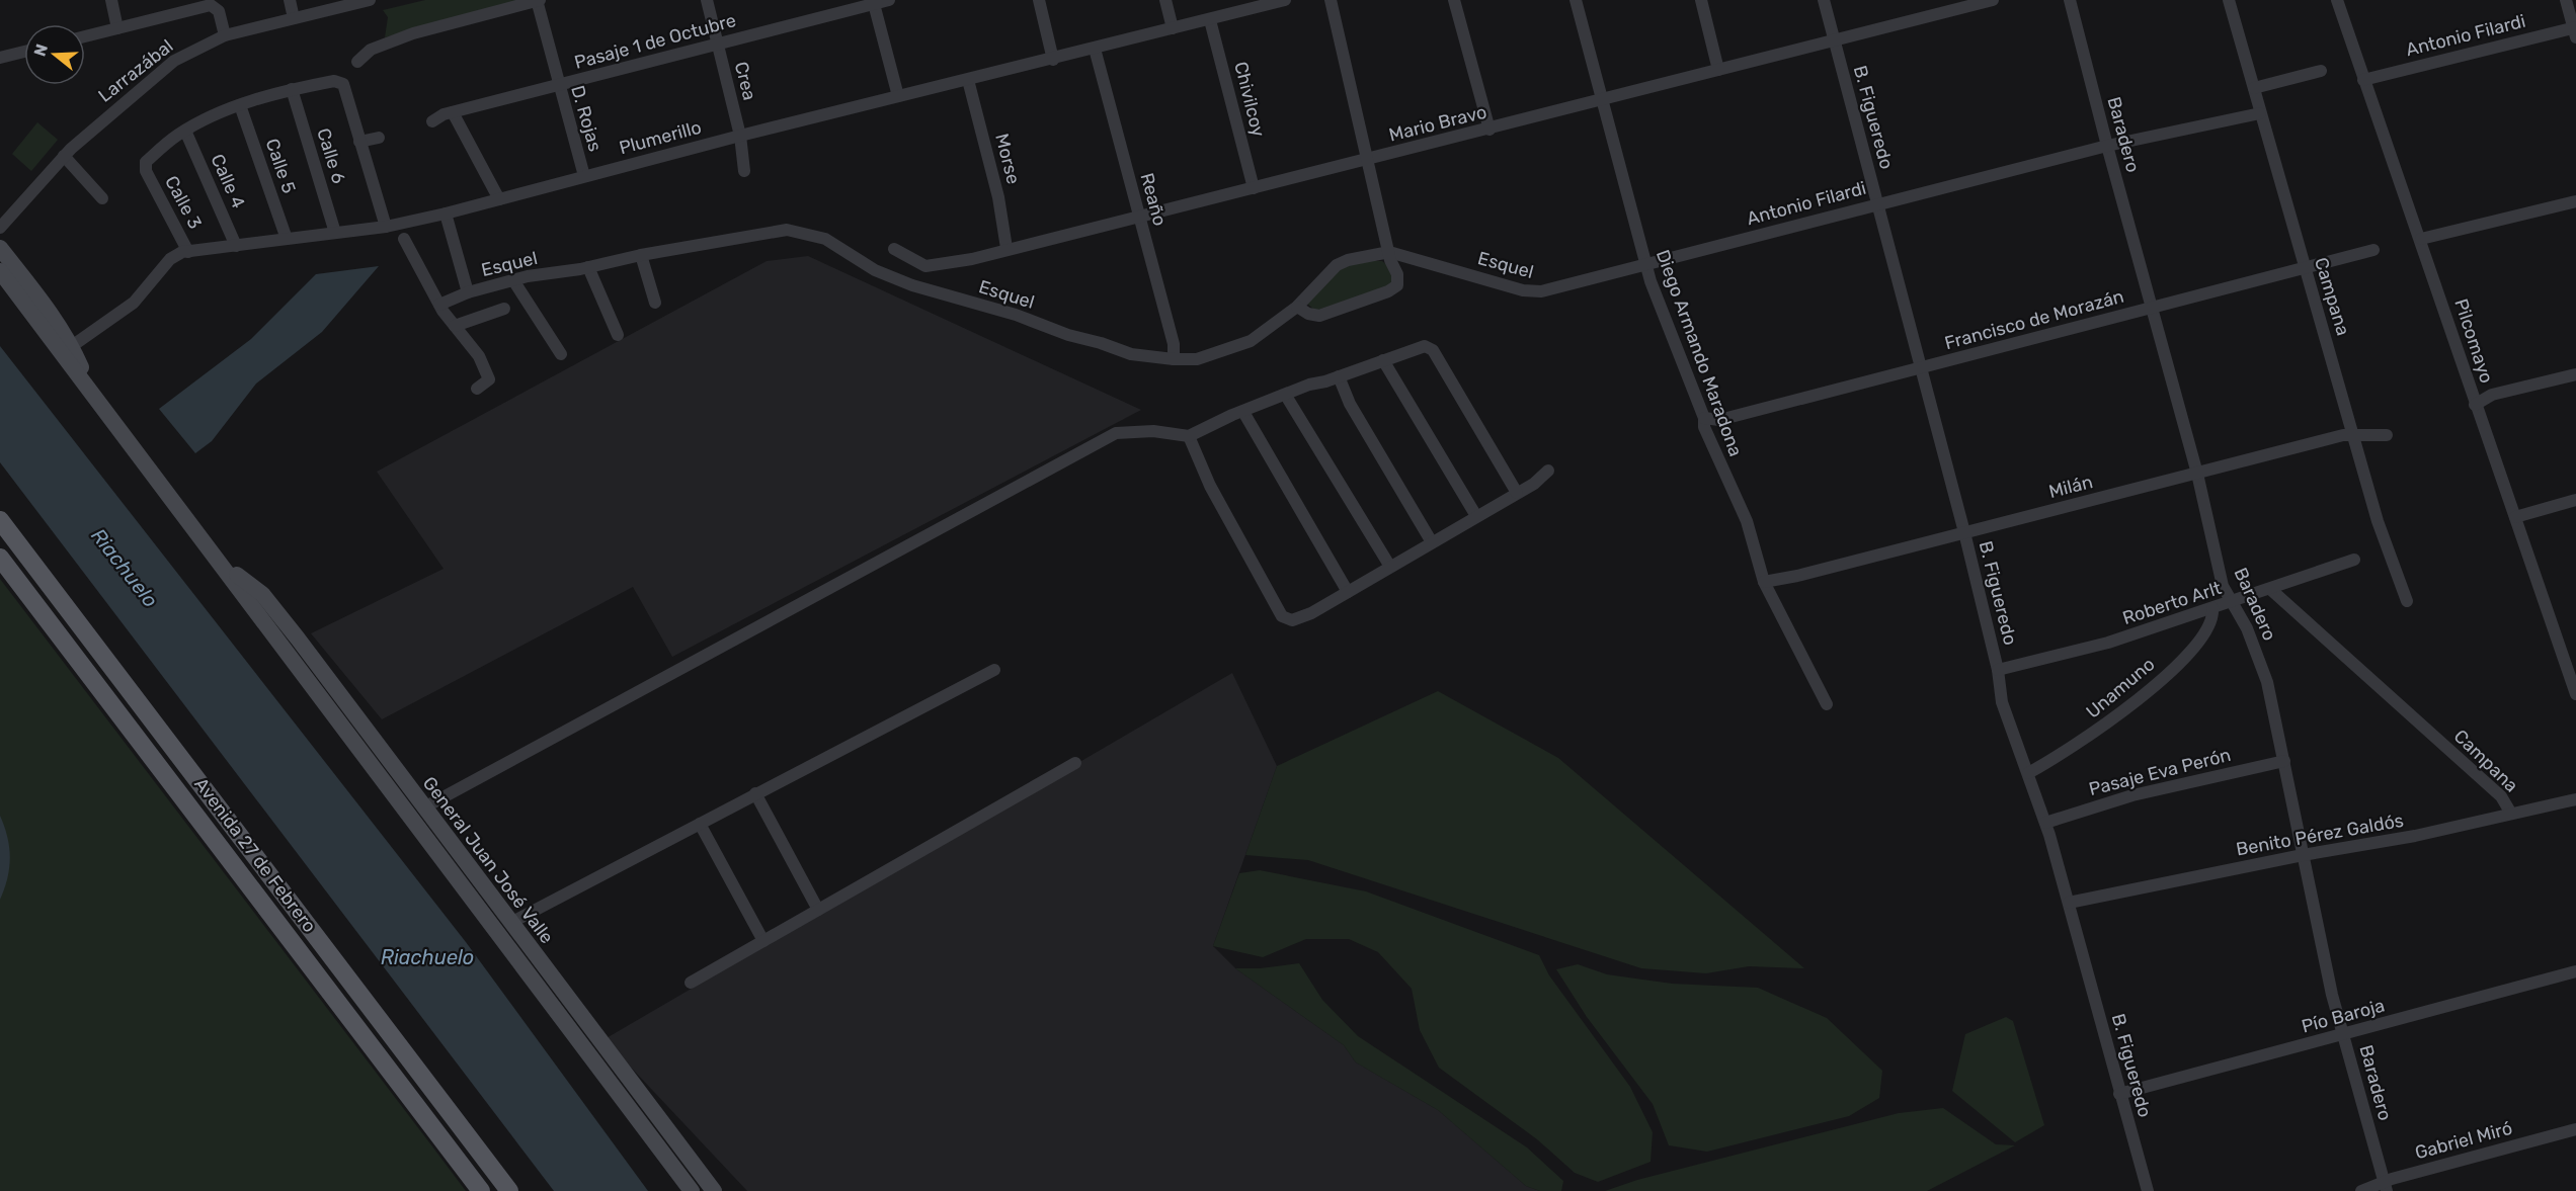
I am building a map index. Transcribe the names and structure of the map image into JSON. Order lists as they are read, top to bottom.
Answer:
{
  "streets": {
    "main road": ["Avenida 27 de Febrero", "General Juan José Valle"],
    "street": [
      "Antonio Filardi",
      "Pasaje 1 de Octubre",
      "Larrazábal",
      "Crea",
      "Chivilcoy",
      "B. Figueredo",
      "D. Rojas",
      "Mario Bravo",
      "Baradero",
      "Plumerillo",
      "Calle 6",
      "Morse",
      "Calle 5",
      "Calle 4",
      "Reaño",
      "Calle 3",
      "Esquel",
      "Campana",
      "Francisco de Morazán",
      "Pilcomayo",
      "Diego Armando Maradona",
      "Milán",
      "Roberto Arlt",
      "Unamuno",
      "Pasaje Eva Perón",
      "Benito Pérez Galdós",
      "Pío Baroja",
      "Gabriel Miró"
    ]
  },
  "crossings": [
    ["Antonio Filardi", "B. Figueredo"],
    ["Antonio Filardi", "Baradero"],
    ["Antonio Filardi", "Esquel"],
    ["Antonio Filardi", "Campana"],
    ["Antonio Filardi", "Pilcomayo"],
    ["Antonio Filardi", "Diego Armando Maradona"],
    ["Pasaje 1 de Octubre", "Crea"],
    ["Pasaje 1 de Octubre", "D. Rojas"],
    ["Crea", "Plumerillo"],
    ["Chivilcoy", "Mario Bravo"],
    ["Chivilcoy", "Plumerillo"],
    ["B. Figueredo", "Mario Bravo"],
    ["B. Figueredo", "Francisco de Morazán"],
    ["B. Figueredo", "Milán"],
    ["B. Figueredo", "Roberto Arlt"],
    ["B. Figueredo", "Unamuno"],
    ["B. Figueredo", "Pasaje Eva Perón"],
    ["B. Figueredo", "Benito Pérez Galdós"],
    ["B. Figueredo", "Pío Baroja"],
    ["D. Rojas", "Plumerillo"],
    ["Mario Bravo", "Morse"],
    ["Mario Bravo", "Reaño"],
    ["Mario Bravo", "Diego Armando Maradona"],
    ["Baradero", "Francisco de Morazán"],
    ["Baradero", "Milán"],
    ["Baradero", "Roberto Arlt"],
    ["Baradero", "Pasaje Eva Perón"],
    ["Baradero", "Benito Pérez Galdós"],
    ["Baradero", "Pío Baroja"],
    ["Baradero", "Gabriel Miró"],
    ["Plumerillo", "Calle 6"],
    ["Plumerillo", "Morse"],
    ["Plumerillo", "Calle 5"],
    ["Plumerillo", "Calle 4"],
    ["Plumerillo", "Reaño"],
    ["Plumerillo", "Calle 3"],
    ["Plumerillo", "General Juan José Valle"],
    ["Calle 4", "Calle 3"],
    ["Reaño", "Esquel"],
    ["Campana", "Francisco de Morazán"],
    ["Campana", "Milán"],
    ["Campana", "Roberto Arlt"],
    ["Campana", "Benito Pérez Galdós"],
    ["Francisco de Morazán", "Diego Armando Maradona"],
    ["Diego Armando Maradona", "Milán"],
    ["Roberto Arlt", "Unamuno"]
  ],
  "water": ["Riachuelo"],
  "north": "left"
}
